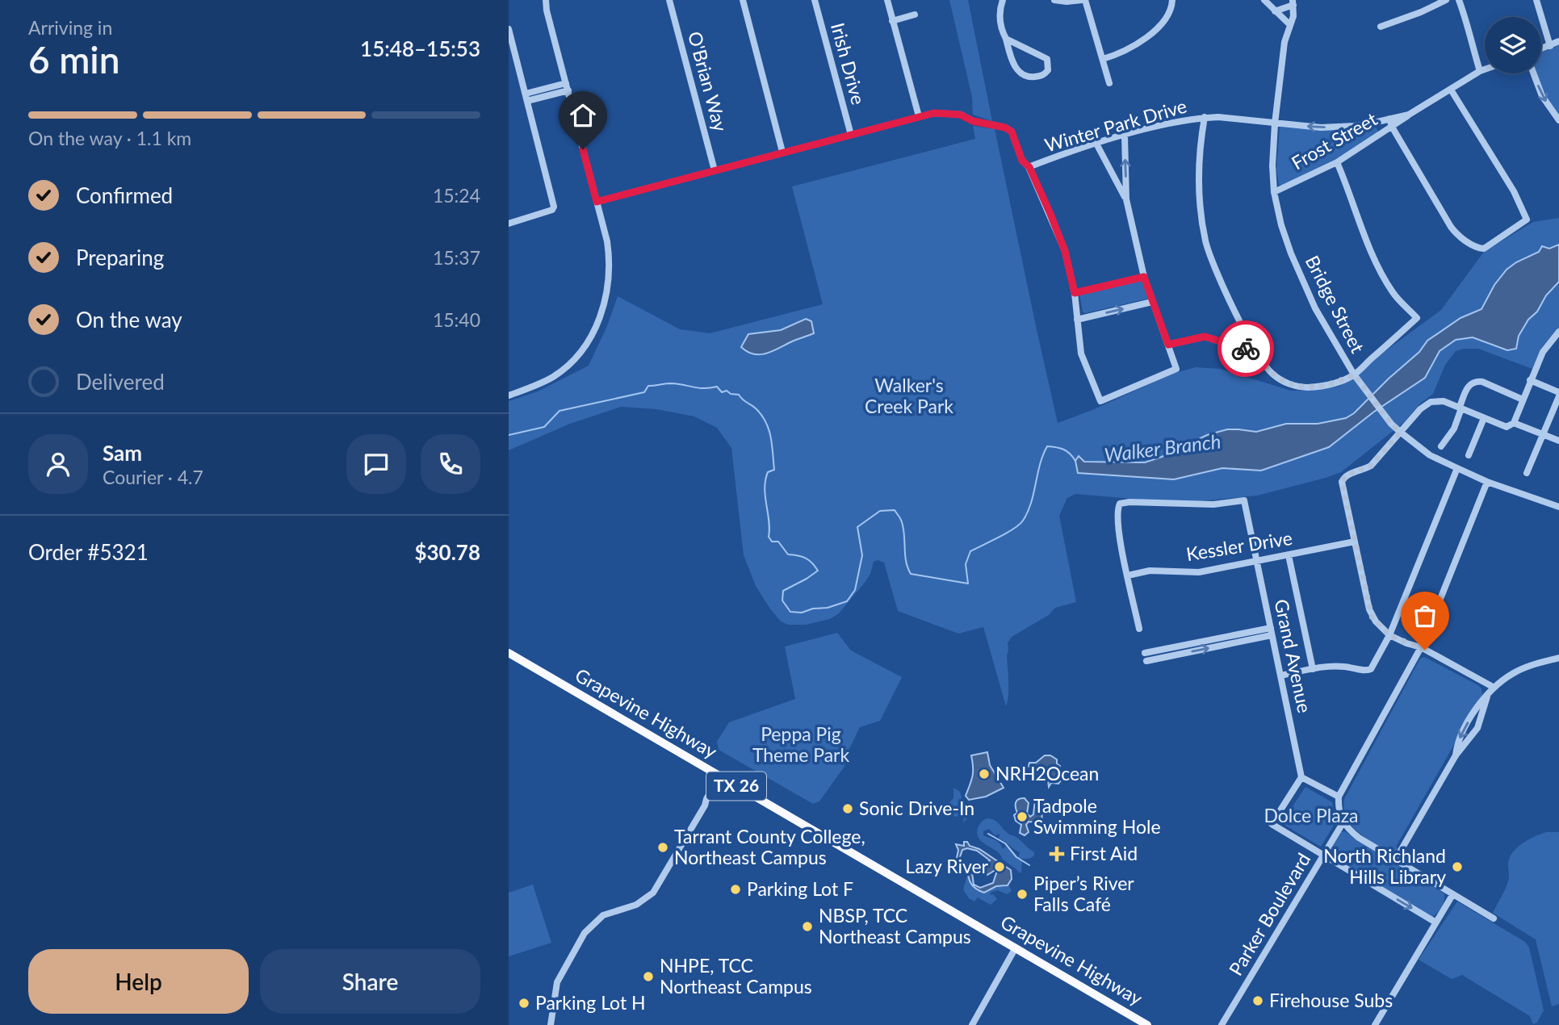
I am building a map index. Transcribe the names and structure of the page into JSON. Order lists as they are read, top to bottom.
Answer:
{
  "streets": {
    "main road": ["Grapevine Highway", "TX 26"],
    "street": [
      "Irish Drive",
      "O'Brian Way",
      "Winter Park Drive",
      "Frost Street",
      "Bridge Street",
      "Kessler Drive",
      "Grand Avenue",
      "Parker Boulevard"
    ]
  },
  "crossings": [
    ["Winter Park Drive", "Frost Street"],
    ["Winter Park Drive", "Bridge Street"],
    ["Frost Street", "Bridge Street"],
    ["Kessler Drive", "Grand Avenue"]
  ],
  "water": ["Walker Branch"],
  "parks": ["Walker's Creek Park", "Peppa Pig Theme Park", "Dolce Plaza"],
  "places": {
    "other": [
      "NRH2Ocean",
      "Sonic Drive-In",
      "Tadpole Swimming Hole",
      "Tarrant County College, Northeast Campus",
      "Lazy River",
      "North Richland Hills Library",
      "Parking Lot F",
      "Piper’s River Falls Café",
      "NBSP, TCC Northeast Campus",
      "NHPE, TCC Northeast Campus",
      "Firehouse Subs",
      "Parking Lot H"
    ],
    "health": ["First Aid"]
  },
  "page": {
    "heading": ["6 min", "Arriving in", "15:48–15:53"],
    "panel": [
      "Sam",
      "Courier · 4.7",
      "Order #5321",
      "$30.78"
    ],
    "bar": "On the way · 1.1 km",
    "list": [
      ["Confirmed", "15:24"],
      ["Preparing", "15:37"],
      ["On the way", "15:40"],
      "Delivered"
    ],
    "buttons": ["Help", "Share"]
  }
}
